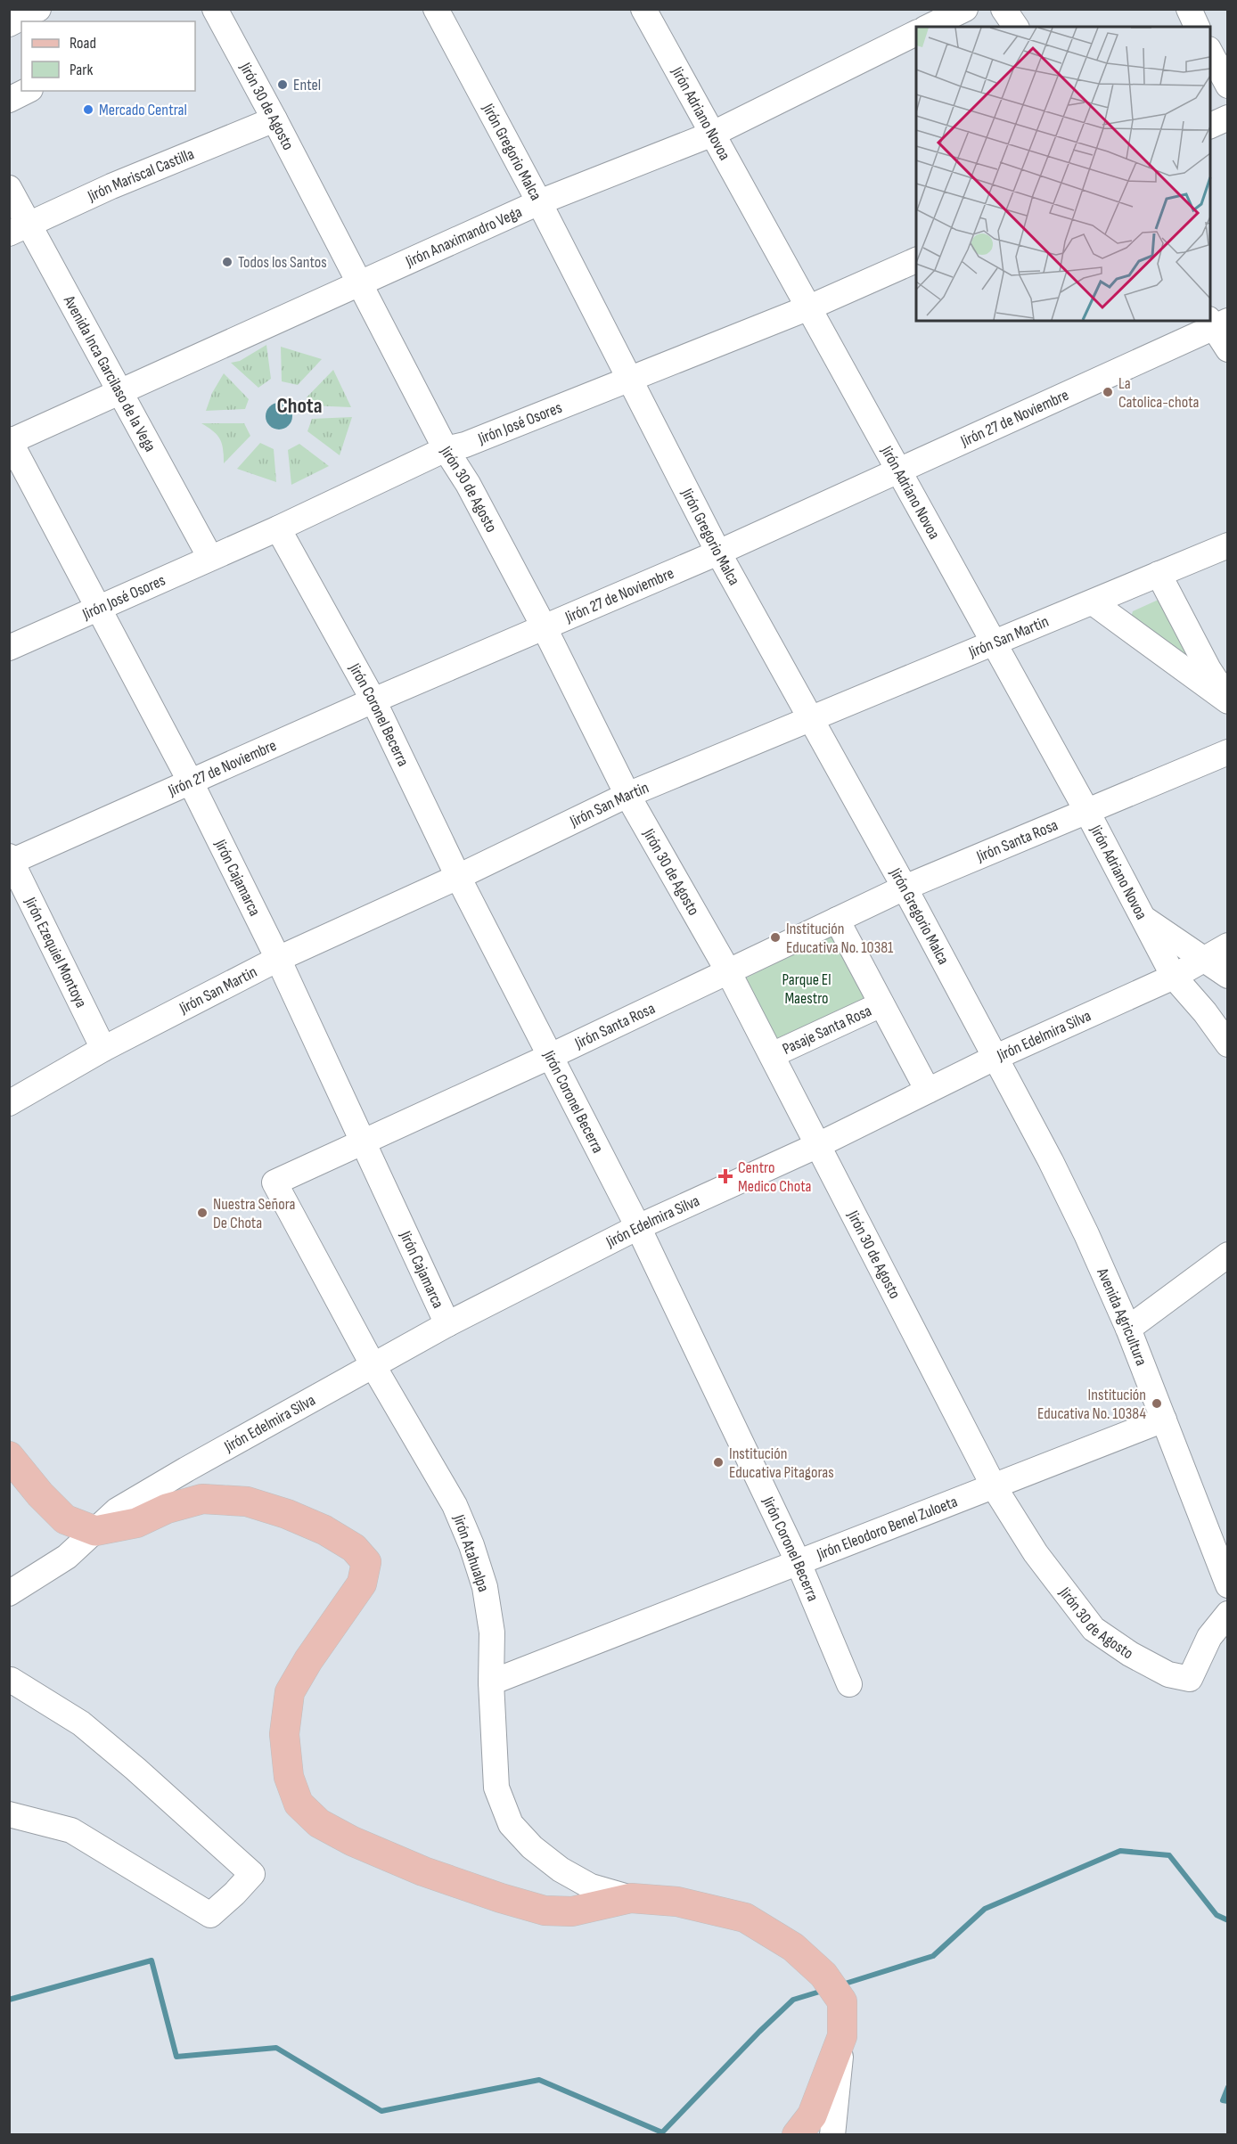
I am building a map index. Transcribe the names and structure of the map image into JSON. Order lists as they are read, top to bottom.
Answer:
{
  "streets": {
    "street": [
      "Jirón 30 de Agosto",
      "Jirón Adriano Novoa",
      "Jirón Gregorio Malca",
      "Jirón Mariscal Castilla",
      "Jirón Anaximandro Vega",
      "Avenida Inca Garcilaso de la Vega",
      "Jirón 27 de Noviembre",
      "Jirón José Osores",
      "Jirón San Martin",
      "Jirón Coronel Becerra",
      "Jirón Santa Rosa",
      "Jirón Cajamarca",
      "Jirón Ezequiel Montoya",
      "Pasaje Santa Rosa",
      "Jirón Edelmira Silva",
      "Avenida Agricultura",
      "Jirón Eleodoro Benel Zuloeta",
      "Jirón Atahualpa"
    ]
  },
  "crossings": [
    ["Jirón 30 de Agosto", "Jirón Mariscal Castilla"],
    ["Jirón 30 de Agosto", "Jirón Anaximandro Vega"],
    ["Jirón 30 de Agosto", "Jirón 27 de Noviembre"],
    ["Jirón 30 de Agosto", "Jirón José Osores"],
    ["Jirón 30 de Agosto", "Jirón San Martin"],
    ["Jirón 30 de Agosto", "Jirón Santa Rosa"],
    ["Jirón 30 de Agosto", "Pasaje Santa Rosa"],
    ["Jirón 30 de Agosto", "Jirón Edelmira Silva"],
    ["Jirón 30 de Agosto", "Jirón Eleodoro Benel Zuloeta"],
    ["Jirón Adriano Novoa", "Jirón Anaximandro Vega"],
    ["Jirón Adriano Novoa", "Jirón 27 de Noviembre"],
    ["Jirón Adriano Novoa", "Jirón José Osores"],
    ["Jirón Adriano Novoa", "Jirón San Martin"],
    ["Jirón Adriano Novoa", "Jirón Santa Rosa"],
    ["Jirón Adriano Novoa", "Jirón Edelmira Silva"],
    ["Jirón Gregorio Malca", "Jirón Anaximandro Vega"],
    ["Jirón Gregorio Malca", "Jirón 27 de Noviembre"],
    ["Jirón Gregorio Malca", "Jirón José Osores"],
    ["Jirón Gregorio Malca", "Jirón San Martin"],
    ["Jirón Gregorio Malca", "Jirón Santa Rosa"],
    ["Jirón Gregorio Malca", "Jirón Edelmira Silva"],
    ["Jirón Gregorio Malca", "Avenida Agricultura"],
    ["Jirón Mariscal Castilla", "Avenida Inca Garcilaso de la Vega"],
    ["Jirón Anaximandro Vega", "Avenida Inca Garcilaso de la Vega"],
    ["Jirón Anaximandro Vega", "Jirón Cajamarca"],
    ["Avenida Inca Garcilaso de la Vega", "Jirón José Osores"],
    ["Jirón 27 de Noviembre", "Jirón Coronel Becerra"],
    ["Jirón 27 de Noviembre", "Jirón Cajamarca"],
    ["Jirón 27 de Noviembre", "Jirón Ezequiel Montoya"],
    ["Jirón José Osores", "Jirón Coronel Becerra"],
    ["Jirón José Osores", "Jirón Cajamarca"],
    ["Jirón San Martin", "Jirón Coronel Becerra"],
    ["Jirón San Martin", "Jirón Cajamarca"],
    ["Jirón San Martin", "Jirón Ezequiel Montoya"],
    ["Jirón Coronel Becerra", "Jirón Santa Rosa"],
    ["Jirón Coronel Becerra", "Jirón Edelmira Silva"],
    ["Jirón Coronel Becerra", "Jirón Eleodoro Benel Zuloeta"],
    ["Jirón Santa Rosa", "Jirón Cajamarca"],
    ["Jirón Santa Rosa", "Jirón Atahualpa"],
    ["Jirón Cajamarca", "Jirón Edelmira Silva"],
    ["Jirón Edelmira Silva", "Avenida Agricultura"],
    ["Jirón Edelmira Silva", "Jirón Atahualpa"],
    ["Avenida Agricultura", "Jirón Eleodoro Benel Zuloeta"],
    ["Jirón Eleodoro Benel Zuloeta", "Jirón Atahualpa"]
  ],
  "districts": ["Chota"],
  "parks": ["Parque El Maestro"],
  "places": {
    "other": [
      "Entel",
      "Mercado Central",
      "Todos los Santos",
      "La Catolica-chota",
      "Institución Educativa No. 10381",
      "Nuestra Señora De Chota",
      "Institución Educativa No. 10384",
      "Institución Educativa Pitagoras"
    ],
    "health": ["Centro Medico Chota"]
  },
  "legend": ["Road", "Park"]
}
